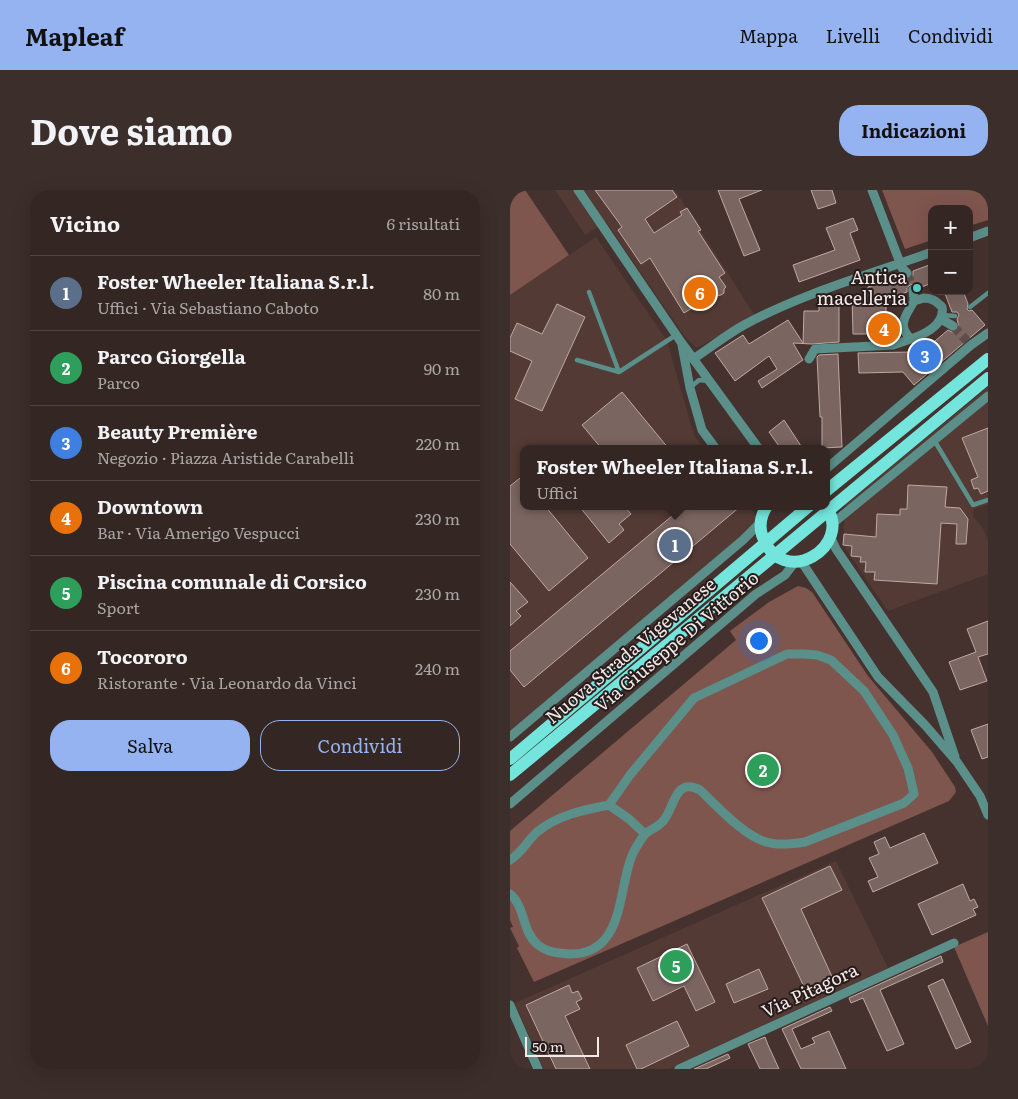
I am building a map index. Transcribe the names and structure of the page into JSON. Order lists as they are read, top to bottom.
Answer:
{
  "streets": {
    "main road": ["Nuova Strada Vigevanese"],
    "street": ["Via Giuseppe Di Vittorio", "Via Pitagora"]
  },
  "places": ["Antica macelleria"],
  "scale_bar": "50 m",
  "page": {
    "header": "Mapleaf",
    "nav": ["Mappa", "Livelli", "Condividi"],
    "title": "Dove siamo",
    "buttons": [
      "Indicazioni",
      ["Salva", "Condividi"]
    ],
    "heading": ["Vicino", "6 risultati"],
    "map_buttons": ["+", "−"],
    "list": [
      {
        "mark": "1",
        "name": "Foster Wheeler Italiana S.r.l.",
        "note": "Uffici · Via Sebastiano Caboto",
        "value": "80 m"
      },
      {
        "mark": "2",
        "name": "Parco Giorgella",
        "note": "Parco",
        "value": "90 m"
      },
      {
        "mark": "3",
        "name": "Beauty Première",
        "note": "Negozio · Piazza Aristide Carabelli",
        "value": "220 m"
      },
      {
        "mark": "4",
        "name": "Downtown",
        "note": "Bar · Via Amerigo Vespucci",
        "value": "230 m"
      },
      {
        "mark": "5",
        "name": "Piscina comunale di Corsico",
        "note": "Sport",
        "value": "230 m"
      },
      {
        "mark": "6",
        "name": "Tocororo",
        "note": "Ristorante · Via Leonardo da Vinci",
        "value": "240 m"
      }
    ],
    "pins": [
      "6",
      "4",
      "3",
      "1",
      "2",
      "5"
    ],
    "popup": ["Foster Wheeler Italiana S.r.l.", "Uffici"],
    "scale": "50 m"
  }
}
